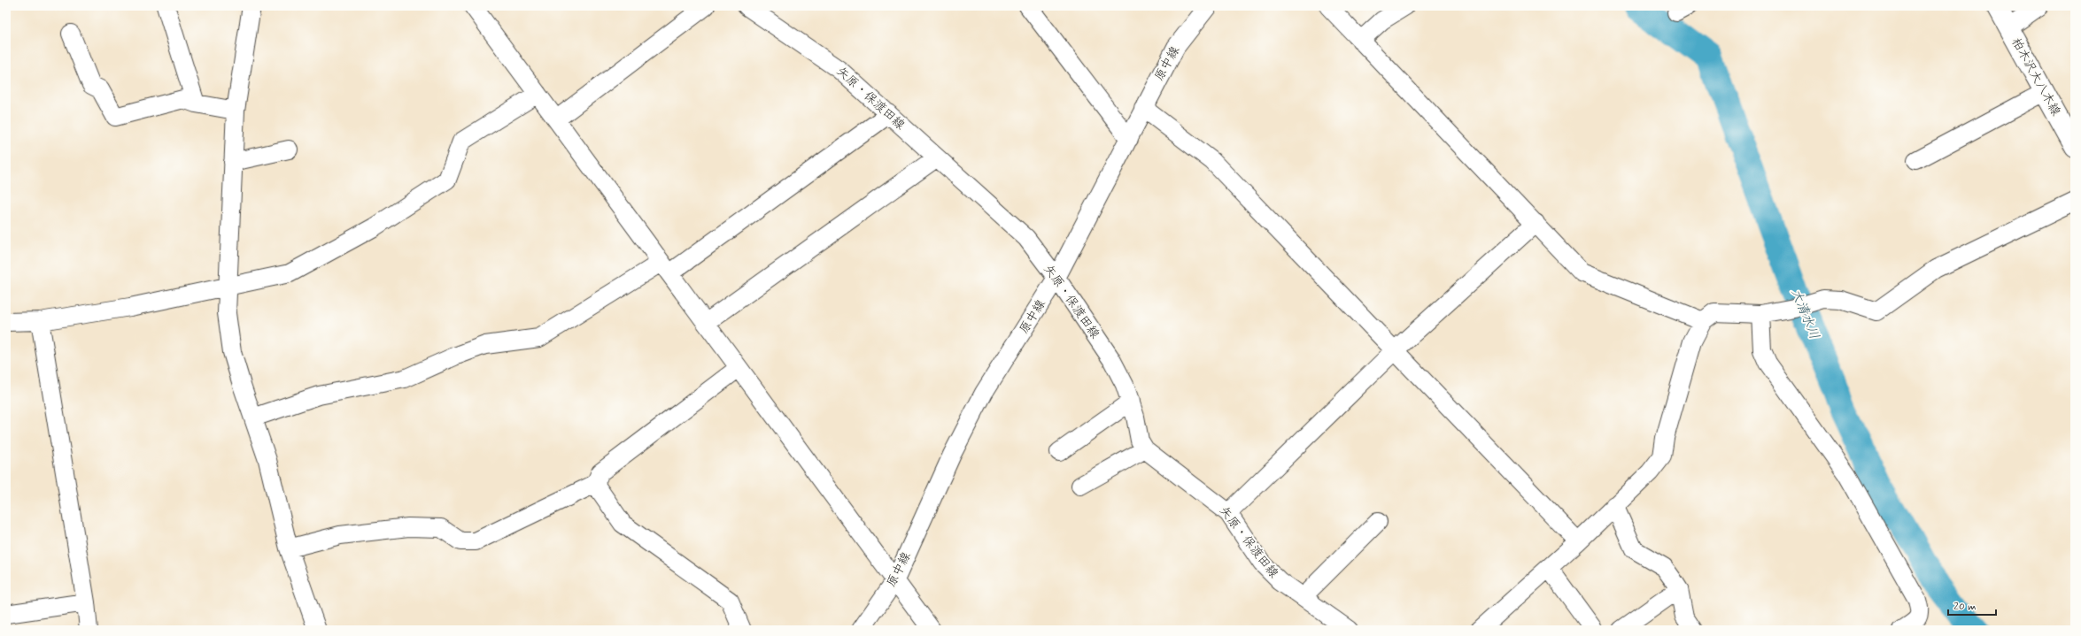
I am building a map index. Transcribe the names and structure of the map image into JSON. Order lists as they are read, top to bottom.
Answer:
{
  "streets": {
    "main road": ["柏木沢大八木線"],
    "street": ["原中線", "矢原・保渡田線"]
  },
  "crossings": [
    ["原中線", "矢原・保渡田線"]
  ],
  "water": ["大清水川"],
  "scale_bar": "20 m"
}
